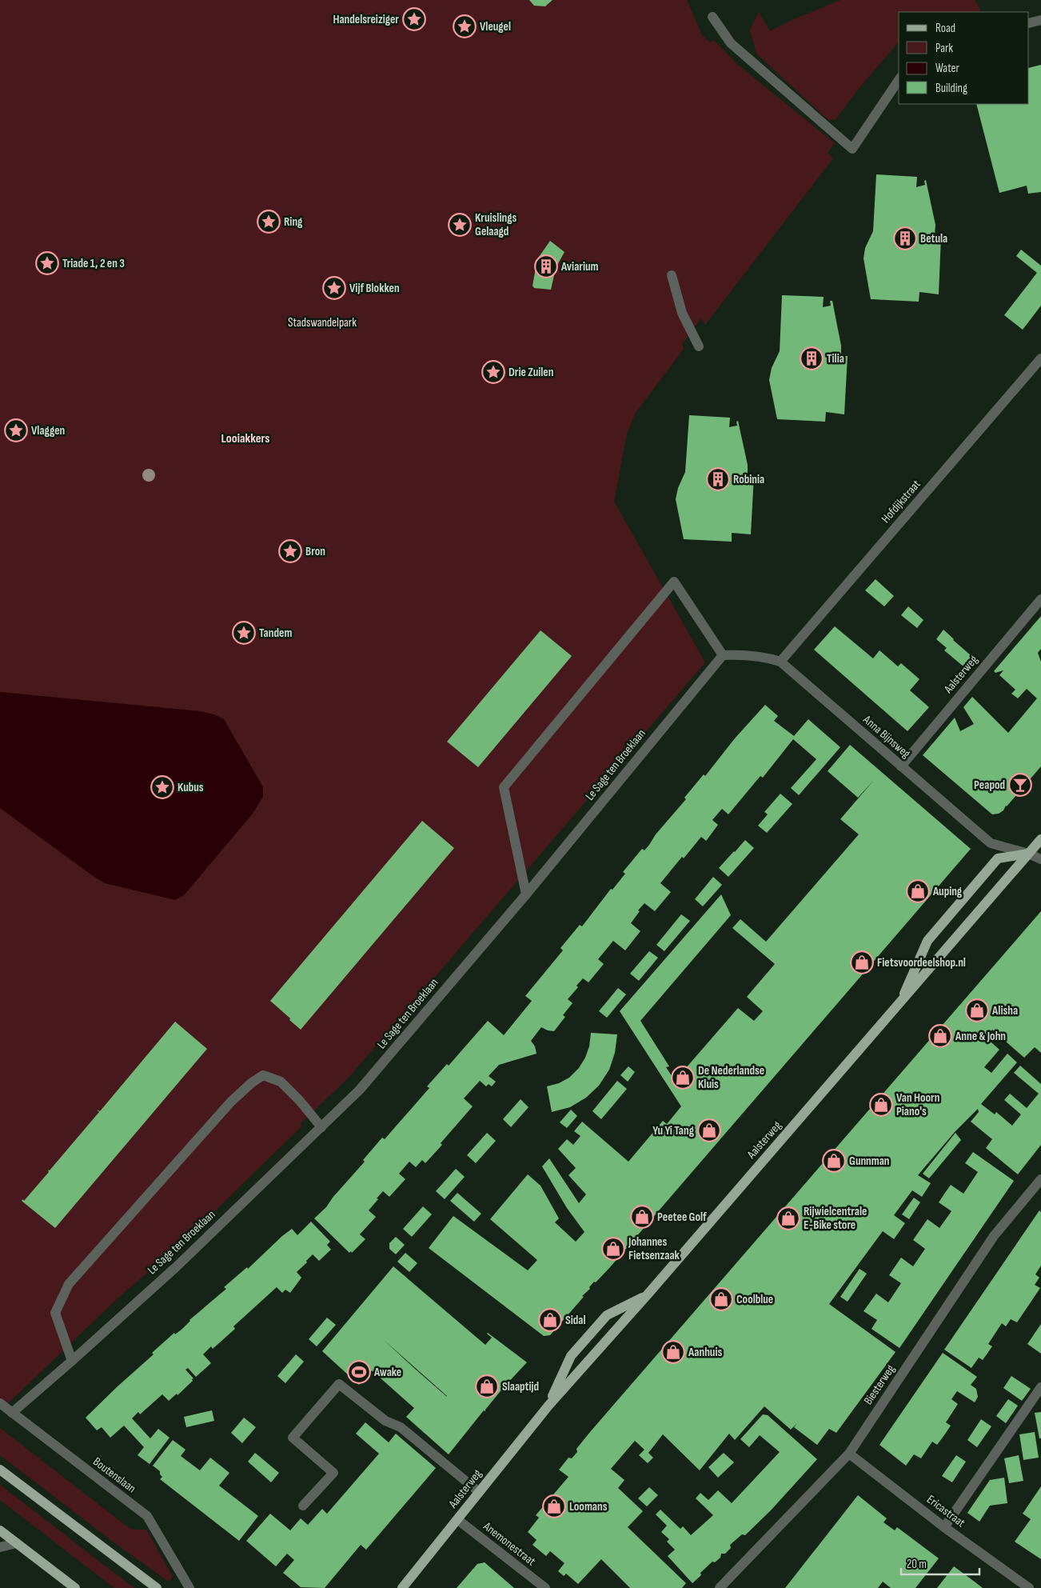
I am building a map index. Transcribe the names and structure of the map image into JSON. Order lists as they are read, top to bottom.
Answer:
{
  "streets": {
    "main road": ["Aalsterweg"],
    "street": [
      "Hofdijkstraat",
      "Anna Bijnsweg",
      "Le Sage ten Broeklaan",
      "Biesterweg",
      "Boutenslaan",
      "Ericastraat",
      "Anemonestraat"
    ]
  },
  "crossings": [
    ["Hofdijkstraat", "Anna Bijnsweg"],
    ["Aalsterweg", "Anna Bijnsweg"],
    ["Aalsterweg", "Anemonestraat"],
    ["Anna Bijnsweg", "Le Sage ten Broeklaan"],
    ["Le Sage ten Broeklaan", "Boutenslaan"],
    ["Biesterweg", "Ericastraat"]
  ],
  "districts": ["Looiakkers"],
  "parks": ["Stadswandelpark"],
  "places": {
    "place": [
      "Handelsreiziger",
      "Vleugel",
      "Ring",
      "Kruislings Gelaagd",
      "Triade 1, 2 en 3",
      "Vijf Blokken",
      "Drie Zuilen",
      "Vlaggen",
      "Bron",
      "Tandem",
      "Kubus"
    ],
    "building": [
      "Betula",
      "Aviarium",
      "Tilia",
      "Robinia"
    ],
    "bar": ["Peapod"],
    "shop": [
      "Auping",
      "Fietsvoordeelshop.nl",
      "Alisha",
      "Anne & John",
      "De Nederlandse Kluis",
      "Van Hoorn Piano's",
      "Yu Yi Tang",
      "Gunnman",
      "Peetee Golf",
      "Rijwielcentrale E-Bike store",
      "Johannes Fietsenzaak",
      "Coolblue",
      "Sidal",
      "Aanhuis",
      "Slaaptijd",
      "Loomans"
    ],
    "sports": ["Awake"]
  },
  "legend": [
    "Road",
    "Park",
    "Water",
    "Building"
  ],
  "scale_bar": "20 m"
}
